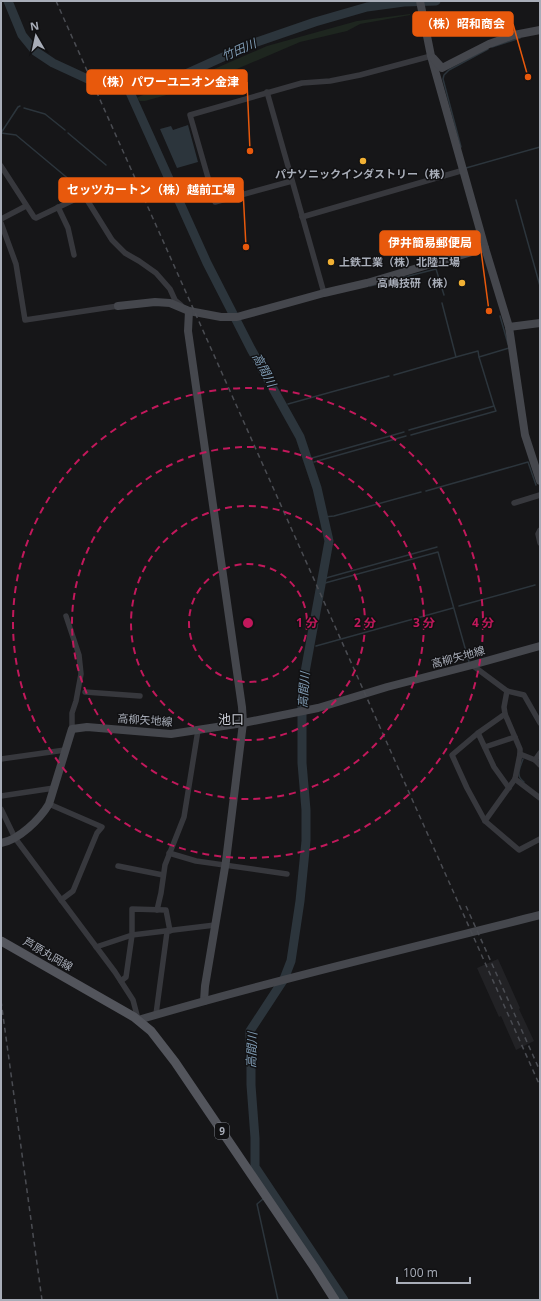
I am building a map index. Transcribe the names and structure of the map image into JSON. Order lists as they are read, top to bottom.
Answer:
{
  "streets": {
    "main road": ["芦原丸岡線", "9"],
    "street": ["高柳矢地線"]
  },
  "crossings": [
    ["芦原丸岡線", "9"]
  ],
  "districts": ["池口"],
  "water": ["竹田川", "高間川"],
  "places": [
    "（株）昭和商会",
    "（株）パワーユニオン金津",
    "パナソニックインダストリー（株）",
    "セッツカートン（株）越前工場",
    "上鉄工業（株）北陸工場",
    "高嶋技研（株）",
    "伊井簡易郵便局"
  ],
  "scale_bar": "100 m",
  "north": "top",
  "rings": [
    "1 分",
    "2 分",
    "3 分",
    "4 分"
  ]
}
